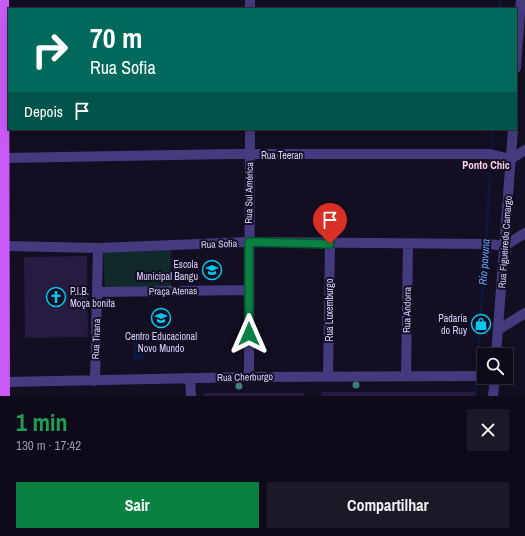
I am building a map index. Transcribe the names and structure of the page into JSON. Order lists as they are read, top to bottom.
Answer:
{
  "streets": {
    "street": [
      "Rua Teeran",
      "Rua Sul América",
      "Rua Figueiredo Camargo",
      "Rua Sofia",
      "Praça Atenas",
      "Rua Luxemburgo",
      "Rua Andorra",
      "Rua Tirana",
      "Rua Cherburgo"
    ]
  },
  "crossings": [
    ["Rua Teeran", "Rua Sul América"],
    ["Rua Teeran", "Rua Figueiredo Camargo"],
    ["Rua Sul América", "Rua Sofia"],
    ["Rua Sul América", "Praça Atenas"],
    ["Rua Sul América", "Rua Cherburgo"],
    ["Rua Figueiredo Camargo", "Rua Sofia"],
    ["Rua Sofia", "Rua Luxemburgo"],
    ["Rua Sofia", "Rua Andorra"],
    ["Rua Sofia", "Rua Tirana"],
    ["Praça Atenas", "Rua Tirana"],
    ["Rua Luxemburgo", "Rua Cherburgo"],
    ["Rua Andorra", "Rua Cherburgo"],
    ["Rua Tirana", "Rua Cherburgo"]
  ],
  "districts": ["Ponto Chic"],
  "water": ["Rio pavuna"],
  "places": {
    "school or university": ["Escola Municipal Bangu", "Centro Educacional Novo Mundo"],
    "church": ["P.I.B. Moça bonita"],
    "shop": ["Padaria do Ruy"]
  },
  "page": {
    "turn": ["70 m", "Rua Sofia"],
    "then": "Depois",
    "heading": ["1 min", "130 m · 17:42"],
    "buttons": ["Sair", "Compartilhar"]
  }
}
